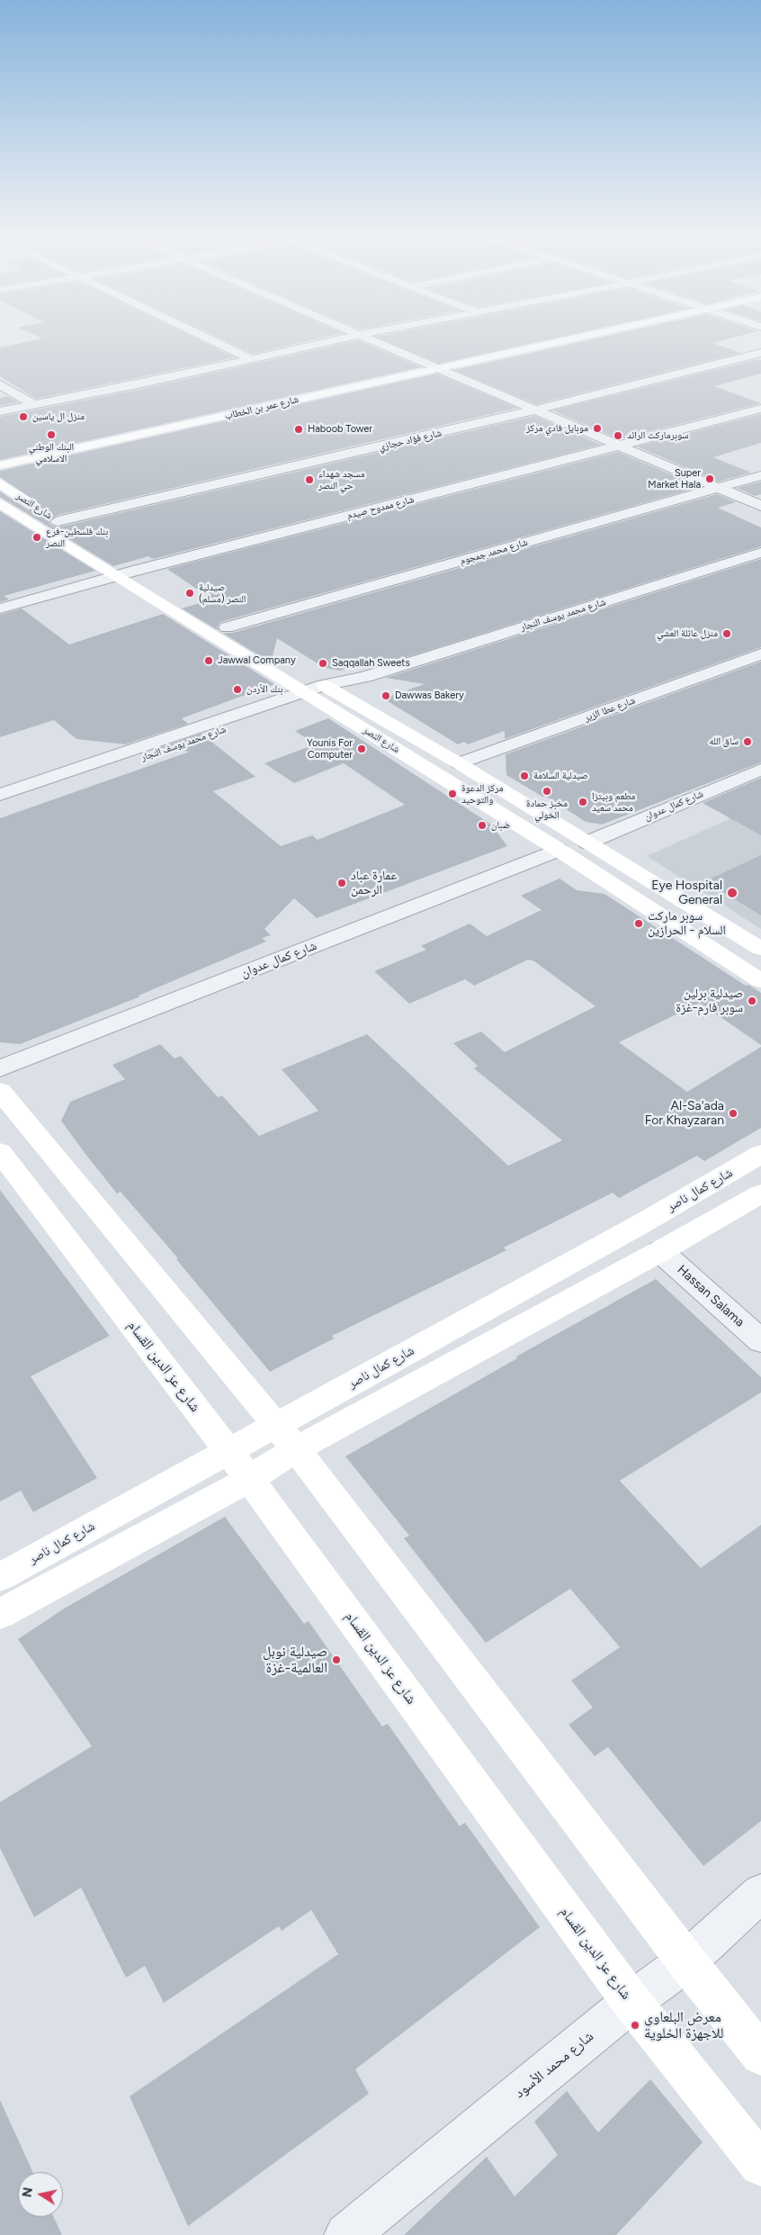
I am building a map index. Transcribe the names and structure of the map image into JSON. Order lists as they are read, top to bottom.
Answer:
{
  "streets": {
    "main road": [
      "شارع عمر بن الخطاب",
      "شارع النصر",
      "شارع كمال ناصر",
      "شارع عز الدين القسام"
    ],
    "street": [
      "شارع فؤاد حجازي",
      "شارع ممدوح صيدم",
      "شارع محمد جمجوم",
      "شارع محمد يوسف النجار",
      "شارع عطا الزير",
      "شارع كمال عدوان",
      "Hassan Salama",
      "شارع محمد الأسود"
    ]
  },
  "crossings": [
    ["شارع فؤاد حجازي", "شارع النصر"],
    ["شارع النصر", "شارع ممدوح صيدم"],
    ["شارع النصر", "شارع محمد جمجوم"],
    ["شارع النصر", "شارع محمد يوسف النجار"],
    ["شارع النصر", "شارع عطا الزير"],
    ["شارع النصر", "شارع كمال عدوان"],
    ["شارع كمال ناصر", "Hassan Salama"],
    ["شارع كمال ناصر", "شارع عز الدين القسام"],
    ["شارع عز الدين القسام", "شارع محمد الأسود"]
  ],
  "places": [
    "منزل ال ياسين",
    "موبايل فادي مركز",
    "Haboob Tower",
    "البنك الوطني الاسلامي",
    "سوبرماركت الرائد",
    "Super Market Hala",
    "مسجد شهداء حي النصر",
    "بنك فلسطين-فرع النصر",
    "صيدلية النصر (مسلم)",
    "منزل عائلة العشي",
    "Jawwal Company",
    "Saqqallah Sweets",
    "بنك الأردن",
    "Dawwas Bakery",
    "ساق الله",
    "Younis For Computer",
    "صيدلية السلامة",
    "مخبز حمادة الخولي",
    "مركز الدعوة والتوحيد",
    "مطعم وبيتزا محمد سعيد",
    "ضبان",
    "عمارة عباد الرحمن",
    "Eye Hospital General",
    "سوبر ماركت السلام - الحرازين",
    "صيدلية برلين سوبر فارم-غزة",
    "Al-Sa'ada For Khayzaran",
    "صيدلية نوبل العالمية-غزة",
    "معرض البلعاوي للاجهزة الخلوية"
  ],
  "north": "left"
}
